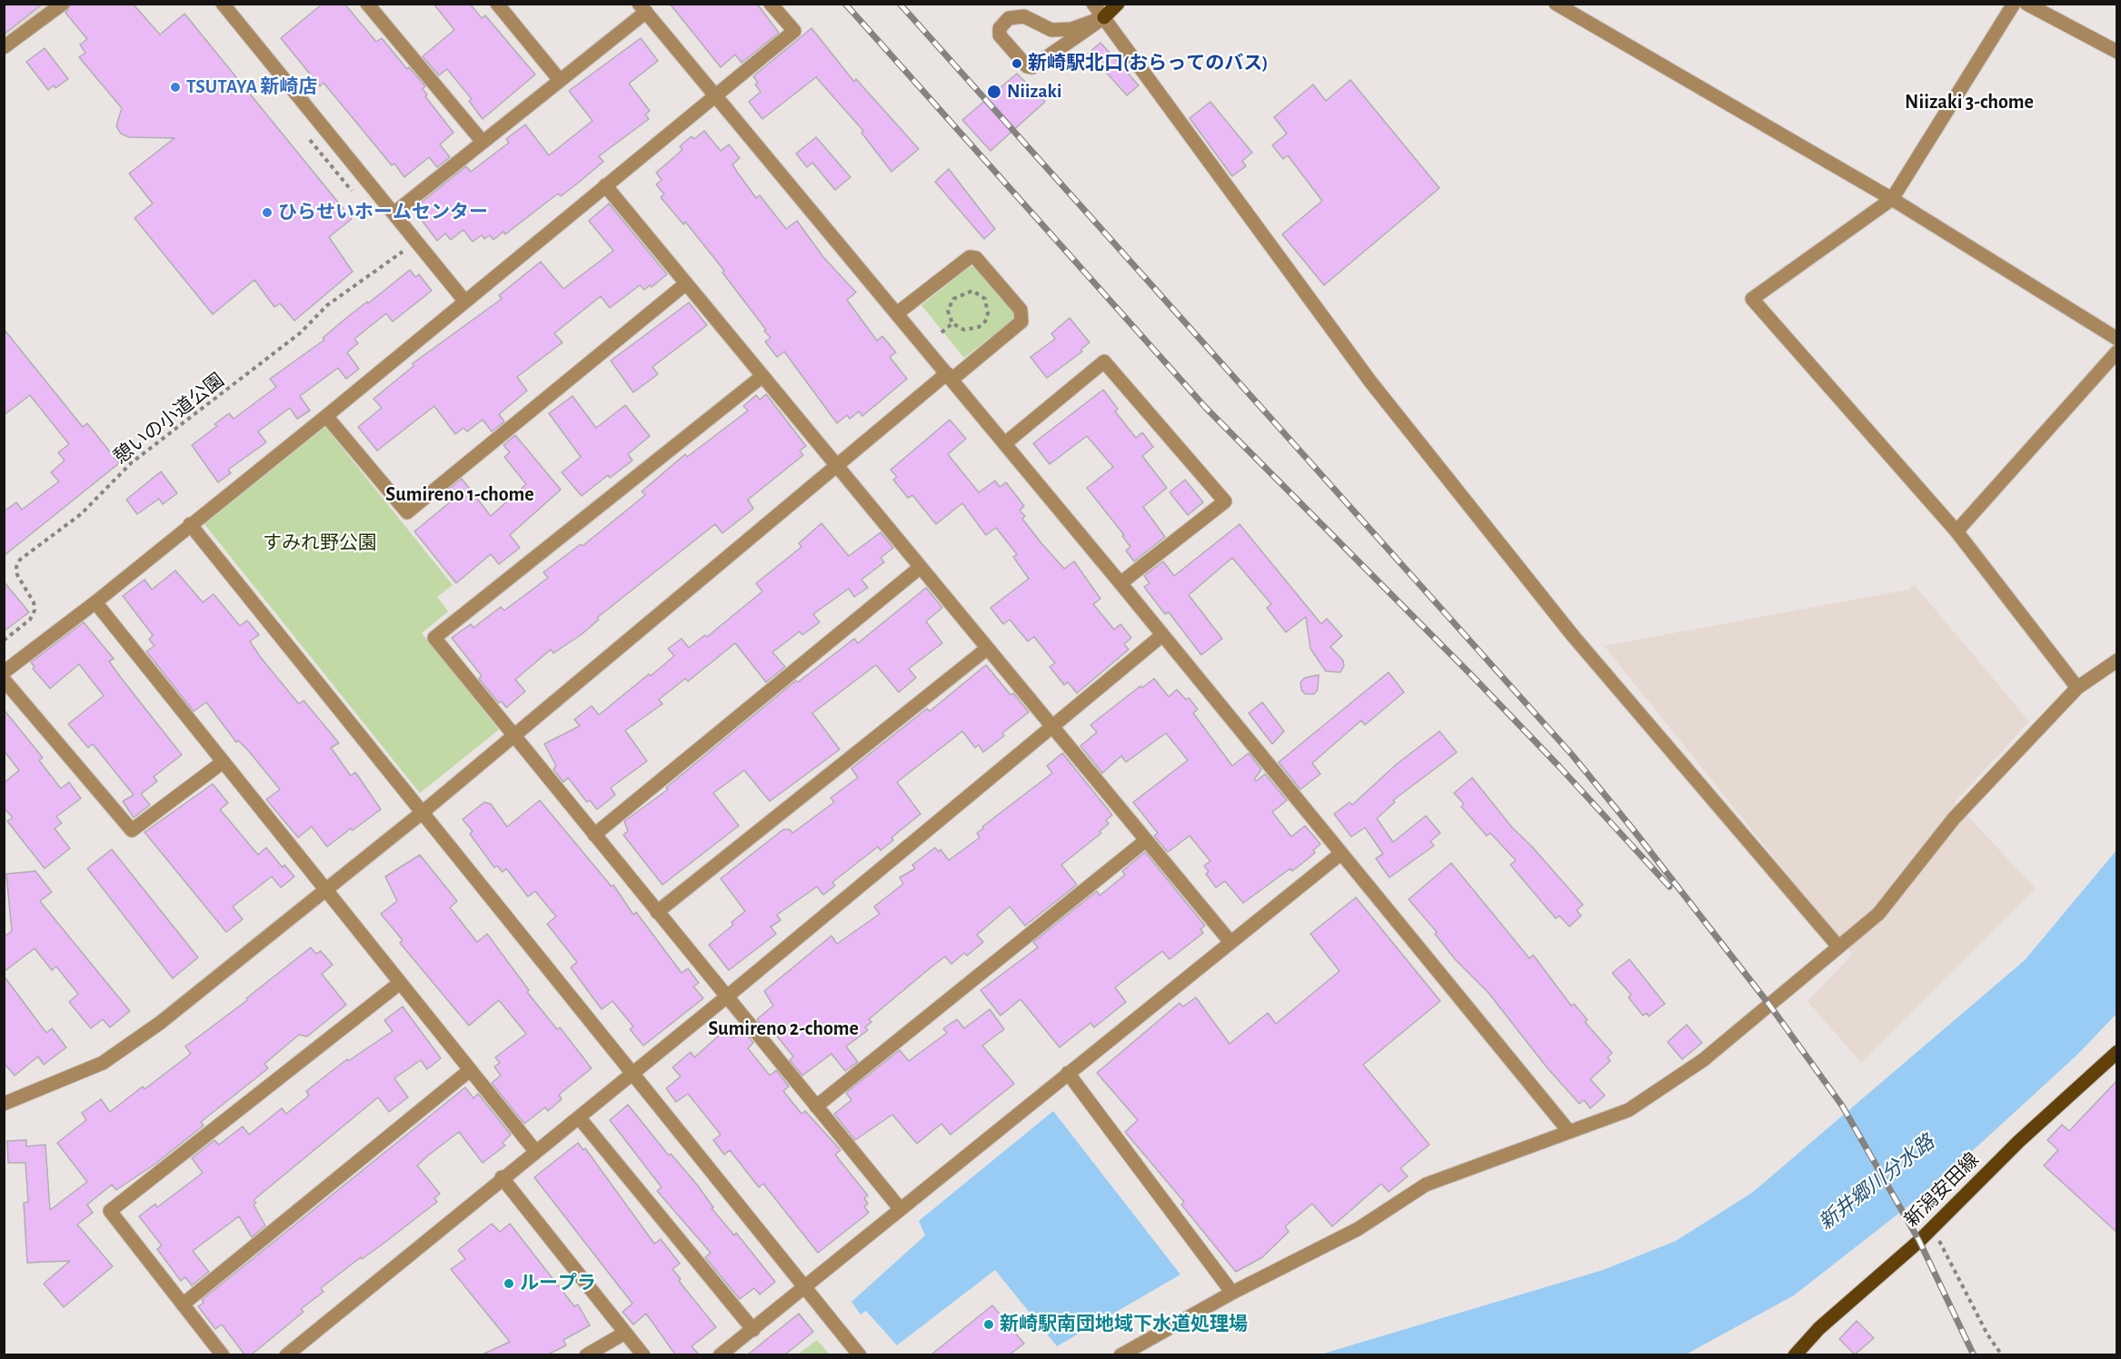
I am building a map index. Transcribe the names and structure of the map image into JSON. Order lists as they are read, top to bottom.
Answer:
{
  "streets": {
    "main road": ["新潟安田線"],
    "path": ["憩いの小道公園"]
  },
  "districts": ["Niizaki 3-chome", "Sumireno 1-chome", "Sumireno 2-chome"],
  "water": ["新井郷川分水路"],
  "parks": ["すみれ野公園"],
  "places": [
    "新崎駅北口(おらってのバス)",
    "TSUTAYA 新崎店",
    "Niizaki",
    "ひらせいホームセンター",
    "ループラ",
    "新崎駅南団地域下水道処理場"
  ]
}
